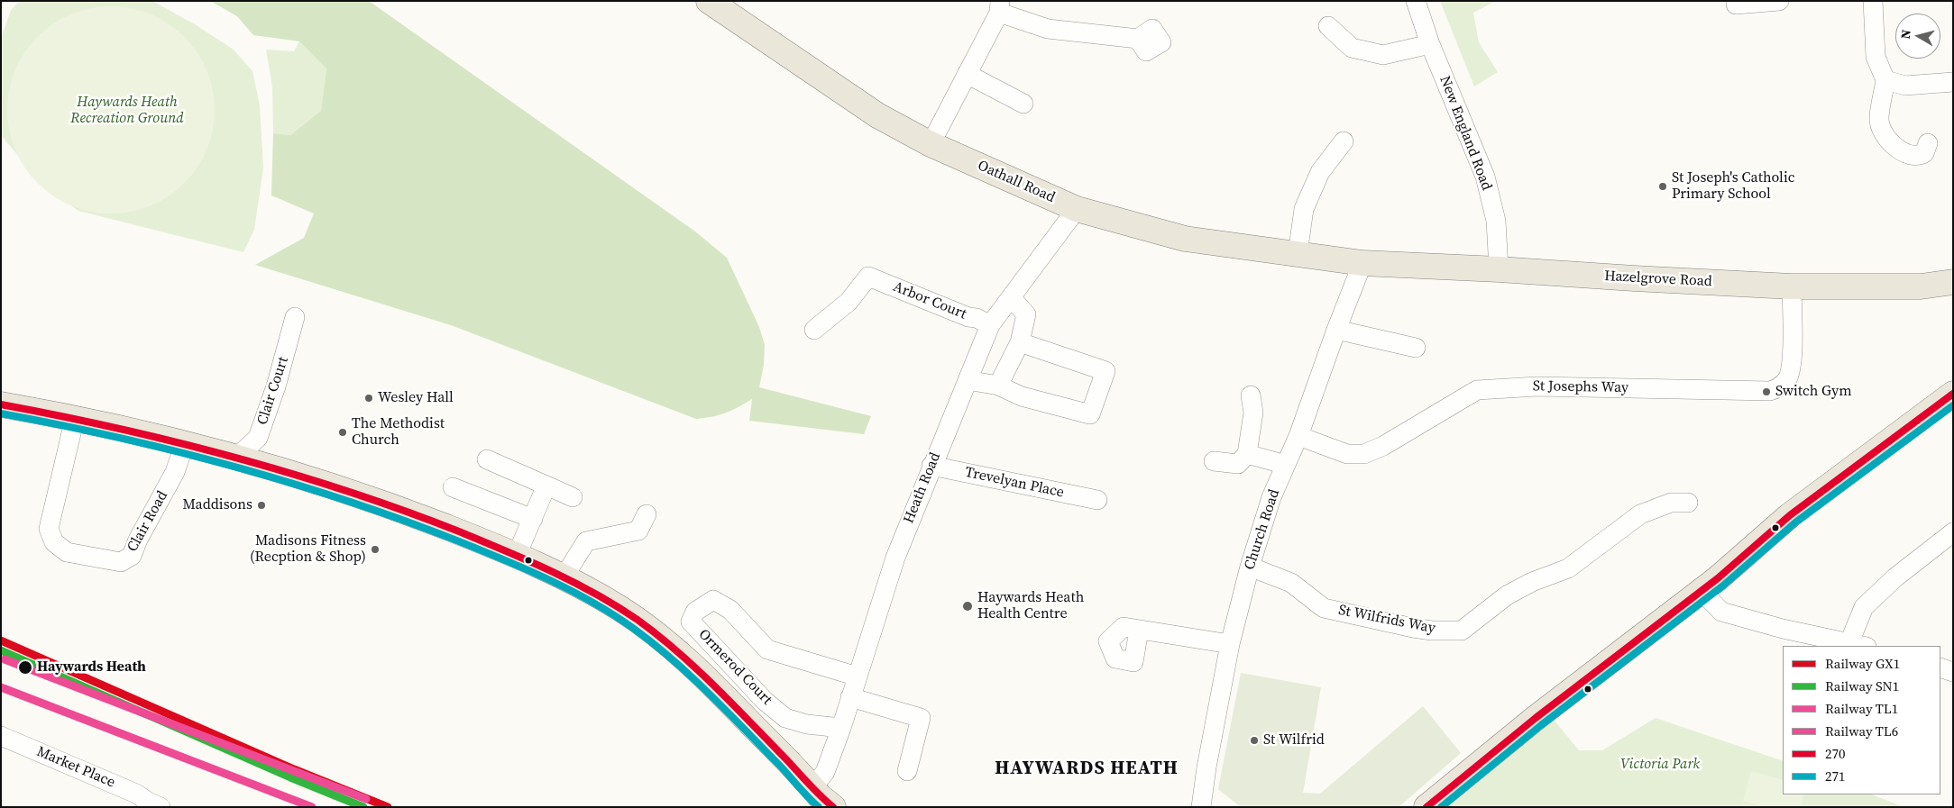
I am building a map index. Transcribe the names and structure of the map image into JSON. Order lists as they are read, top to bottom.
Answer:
{
  "streets": {
    "main road": ["Oathall Road", "Hazelgrove Road"],
    "street": [
      "New England Road",
      "Arbor Court",
      "St Josephs Way",
      "Clair Court",
      "Trevelyan Place",
      "Heath Road",
      "Clair Road",
      "Church Road",
      "St Wilfrids Way",
      "Ormerod Court",
      "Market Place"
    ]
  },
  "crossings": [
    ["New England Road", "Hazelgrove Road"],
    ["Oathall Road", "Hazelgrove Road"],
    ["Oathall Road", "Heath Road"],
    ["Oathall Road", "Church Road"],
    ["Hazelgrove Road", "St Josephs Way"],
    ["Hazelgrove Road", "Church Road"],
    ["Arbor Court", "Heath Road"],
    ["St Josephs Way", "Church Road"],
    ["Trevelyan Place", "Heath Road"],
    ["Heath Road", "Ormerod Court"],
    ["Church Road", "St Wilfrids Way"]
  ],
  "districts": ["HAYWARDS HEATH"],
  "parks": ["Haywards Heath Recreation Ground", "Victoria Park"],
  "places": [
    "St Joseph's Catholic Primary School",
    "Switch Gym",
    "Wesley Hall",
    "The Methodist Church",
    "Maddisons",
    "Madisons Fitness (Recption & Shop)",
    "Haywards Heath Health Centre",
    "Haywards Heath",
    "St Wilfrid"
  ],
  "lines": [
    "transit line 270",
    "transit line 271",
    "rail line GX1",
    "rail line SN1",
    "rail line TL1",
    "rail line TL6"
  ],
  "legend": [
    "Railway GX1",
    "Railway SN1",
    "Railway TL1",
    "Railway TL6",
    "270",
    "271"
  ],
  "north": "left"
}
